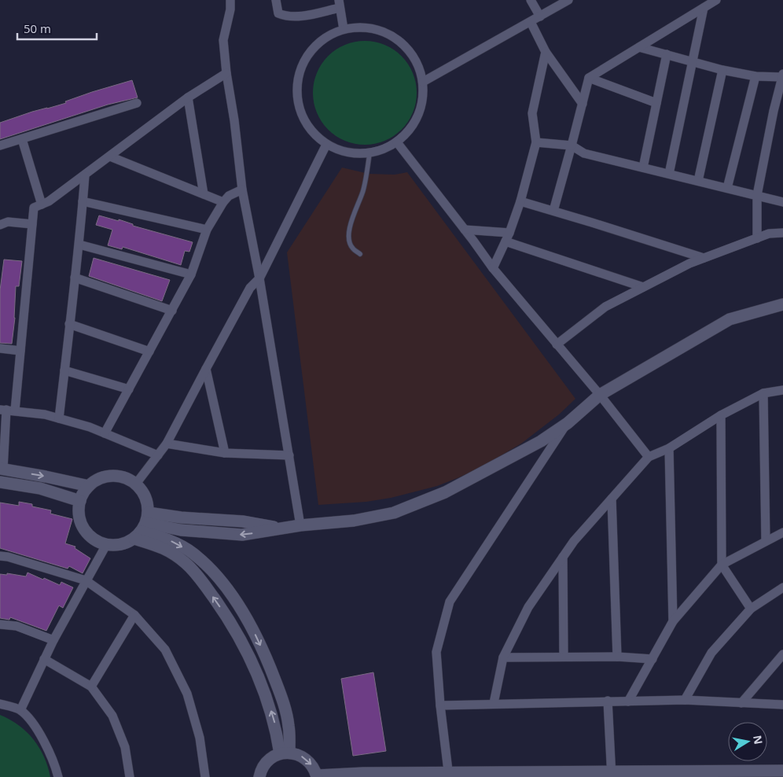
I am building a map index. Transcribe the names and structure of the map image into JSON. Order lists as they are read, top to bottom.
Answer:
{
  "scale_bar": "50 m",
  "north": "right"
}
